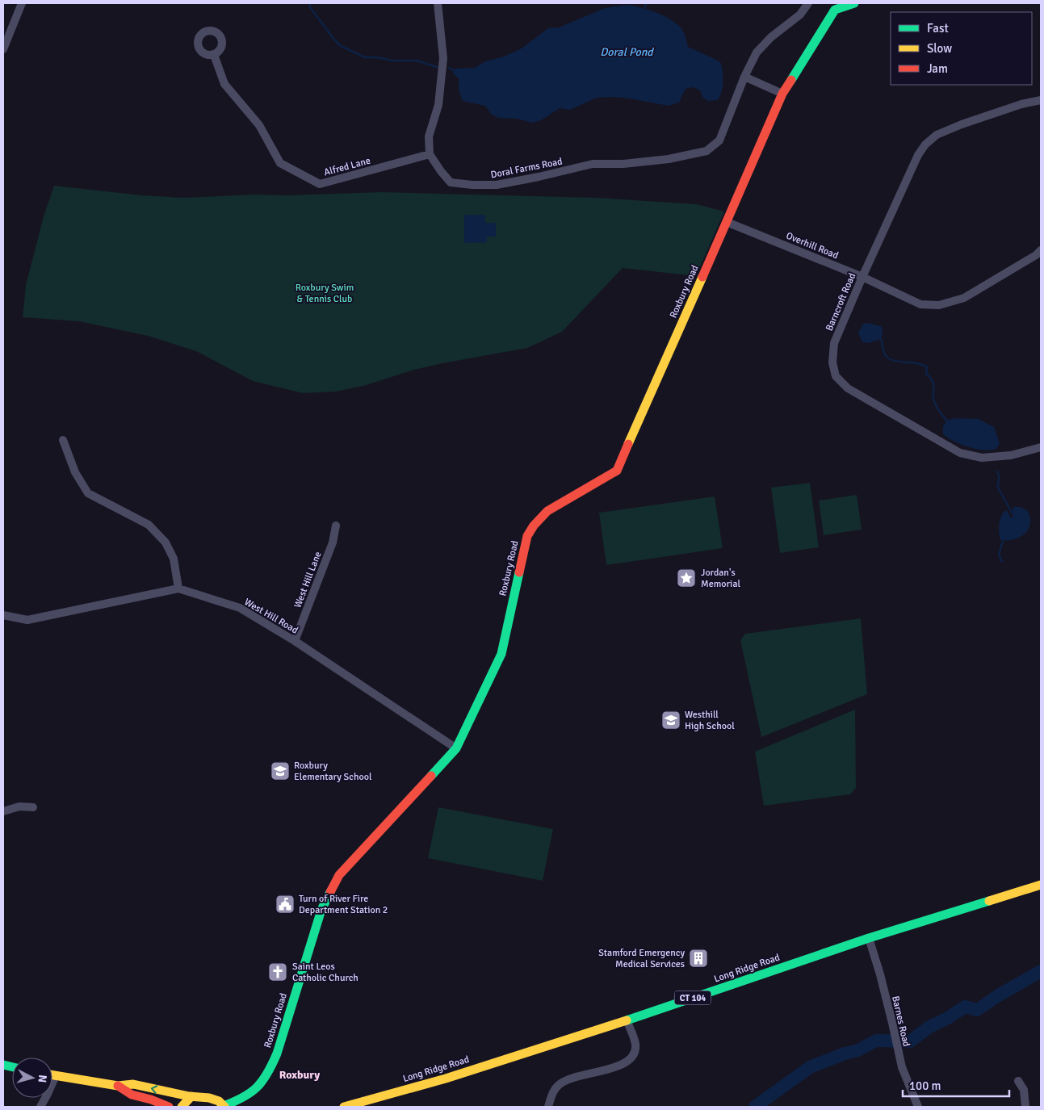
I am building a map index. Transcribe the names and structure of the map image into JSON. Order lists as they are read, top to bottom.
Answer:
{
  "streets": {
    "street": [
      "Alfred Lane",
      "Doral Farms Road",
      "Overhill Road",
      "Roxbury Road",
      "Barncroft Road",
      "West Hill Lane",
      "West Hill Road",
      "Long Ridge Road",
      "CT 104",
      "Barnes Road"
    ]
  },
  "crossings": [
    ["Alfred Lane", "Doral Farms Road"],
    ["Overhill Road", "Roxbury Road"],
    ["Overhill Road", "Barncroft Road"],
    ["Roxbury Road", "West Hill Road"],
    ["West Hill Lane", "West Hill Road"],
    ["Long Ridge Road", "Barnes Road"]
  ],
  "districts": ["Roxbury"],
  "water": ["Doral Pond"],
  "parks": ["Roxbury Swim & Tennis Club"],
  "places": {
    "place": ["Jordan's Memorial"],
    "school or university": ["Westhill High School", "Roxbury Elementary School"],
    "public building": ["Turn of River Fire Department Station 2"],
    "building": ["Stamford Emergency Medical Services"],
    "church": ["Saint Leos Catholic Church"]
  },
  "legend": ["Fast", "Slow", "Jam"],
  "scale_bar": "100 m",
  "north": "right"
}
